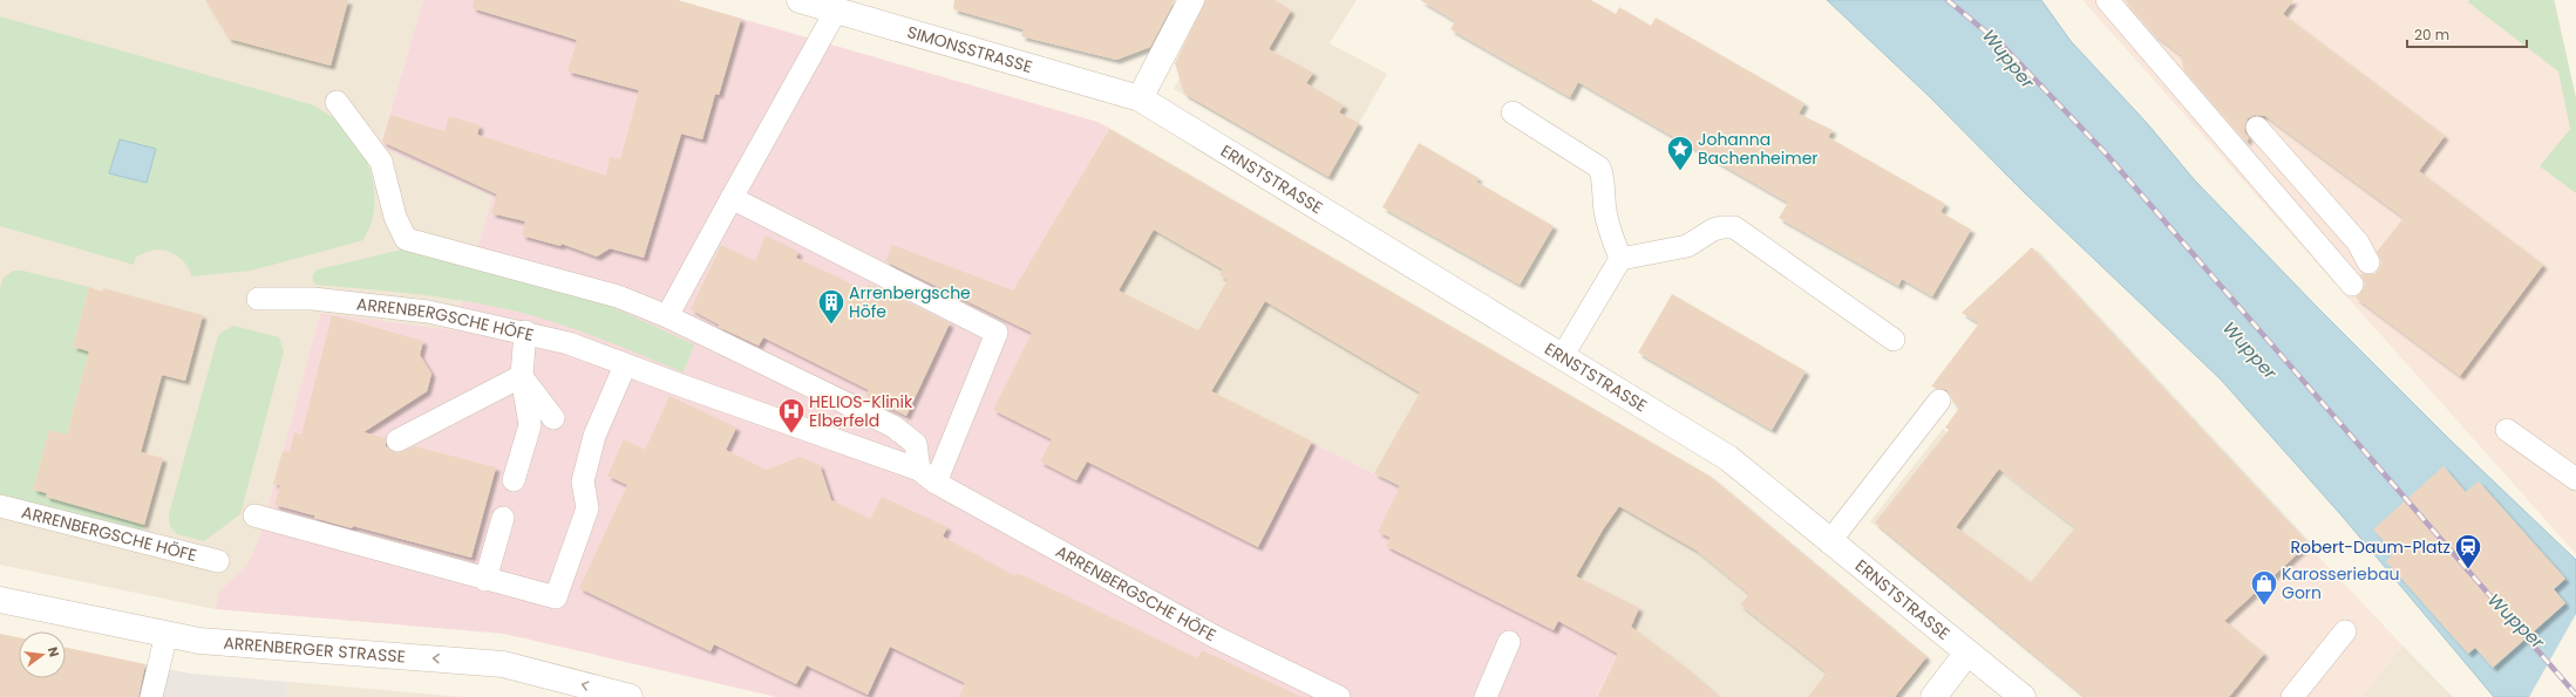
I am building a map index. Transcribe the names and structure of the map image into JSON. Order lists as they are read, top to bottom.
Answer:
{
  "streets": {
    "street": ["SIMONSSTRASSE", "ERNSTSTRASSE", "ARRENBERGER STRASSE"],
    "lane": ["ARRENBERGSCHE HÖFE"]
  },
  "crossings": [
    ["SIMONSSTRASSE", "ERNSTSTRASSE"]
  ],
  "one_way": ["ARRENBERGER STRASSE"],
  "water": ["Wupper"],
  "places": {
    "place": ["Johanna Bachenheimer"],
    "building": ["Arrenbergsche Höfe"],
    "hospital": ["HELIOS-Klinik Elberfeld"],
    "station": ["Robert-Daum-Platz"],
    "shop": ["Karosseriebau Gorn"]
  },
  "scale_bar": "20 m",
  "north": "right"
}
